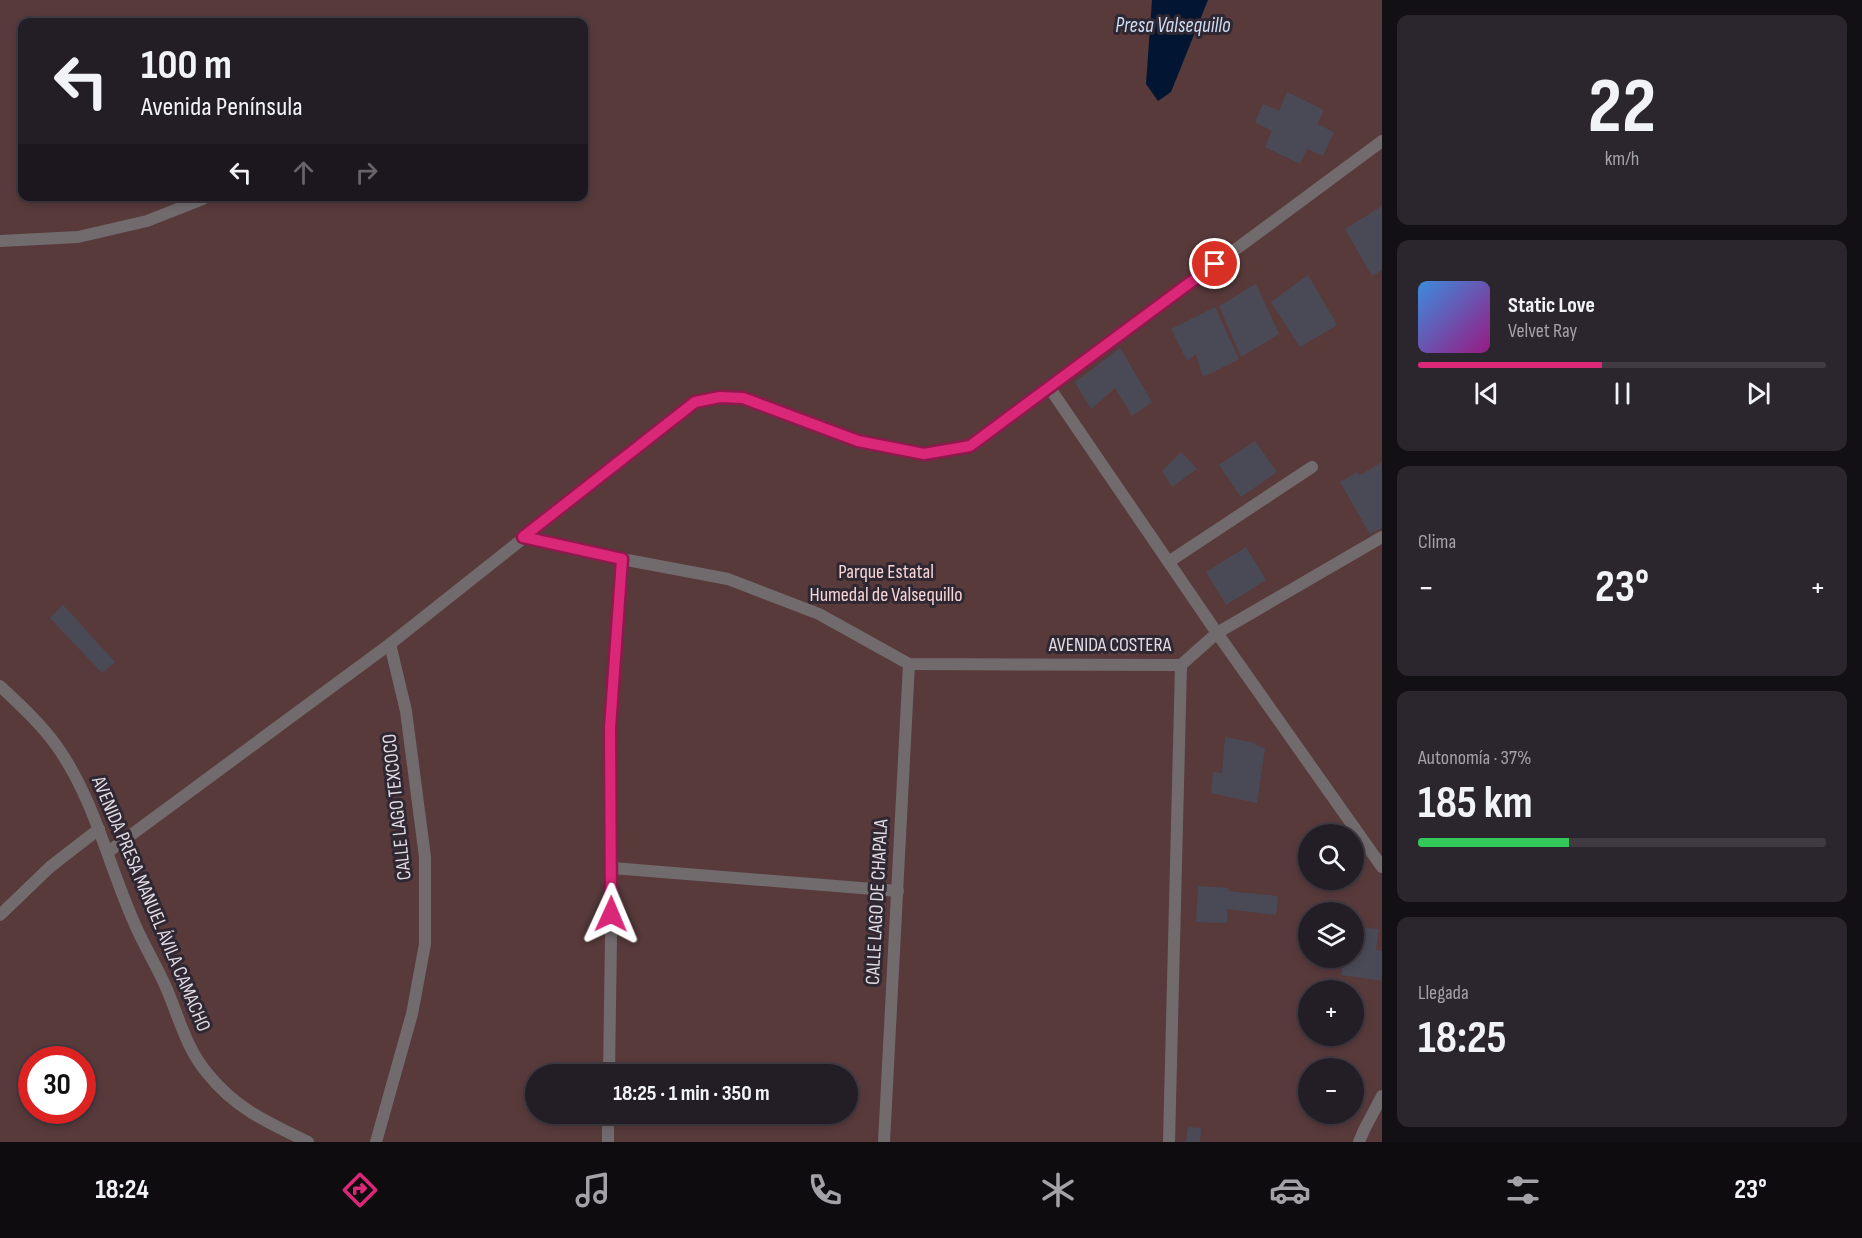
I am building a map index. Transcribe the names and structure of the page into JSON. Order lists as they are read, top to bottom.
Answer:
{
  "streets": {
    "street": [
      "AVENIDA COSTERA",
      "CALLE LAGO TEXCOCO",
      "CALLE LAGO DE CHAPALA",
      "AVENIDA PRESA MANUEL ÁVILA CAMACHO"
    ]
  },
  "crossings": [
    ["AVENIDA COSTERA", "CALLE LAGO DE CHAPALA"]
  ],
  "water": ["Presa Valsequillo"],
  "parks": ["Parque Estatal Humedal de Valsequillo"],
  "page": {
    "tile": [
      ["22", "km/h"],
      "Clima",
      ["Autonomía · 37%", "185 km"],
      ["Llegada", "18:25"]
    ],
    "turn": ["100 m", "Avenida Península"],
    "song": ["Static Love", "Velvet Ray"],
    "heat": ["−", "23°", "+"],
    "map_buttons": ["+", "−"],
    "limit": "30",
    "trip": "18:25 · 1 min · 350 m",
    "tabs": ["18:24", "23°"]
  }
}
